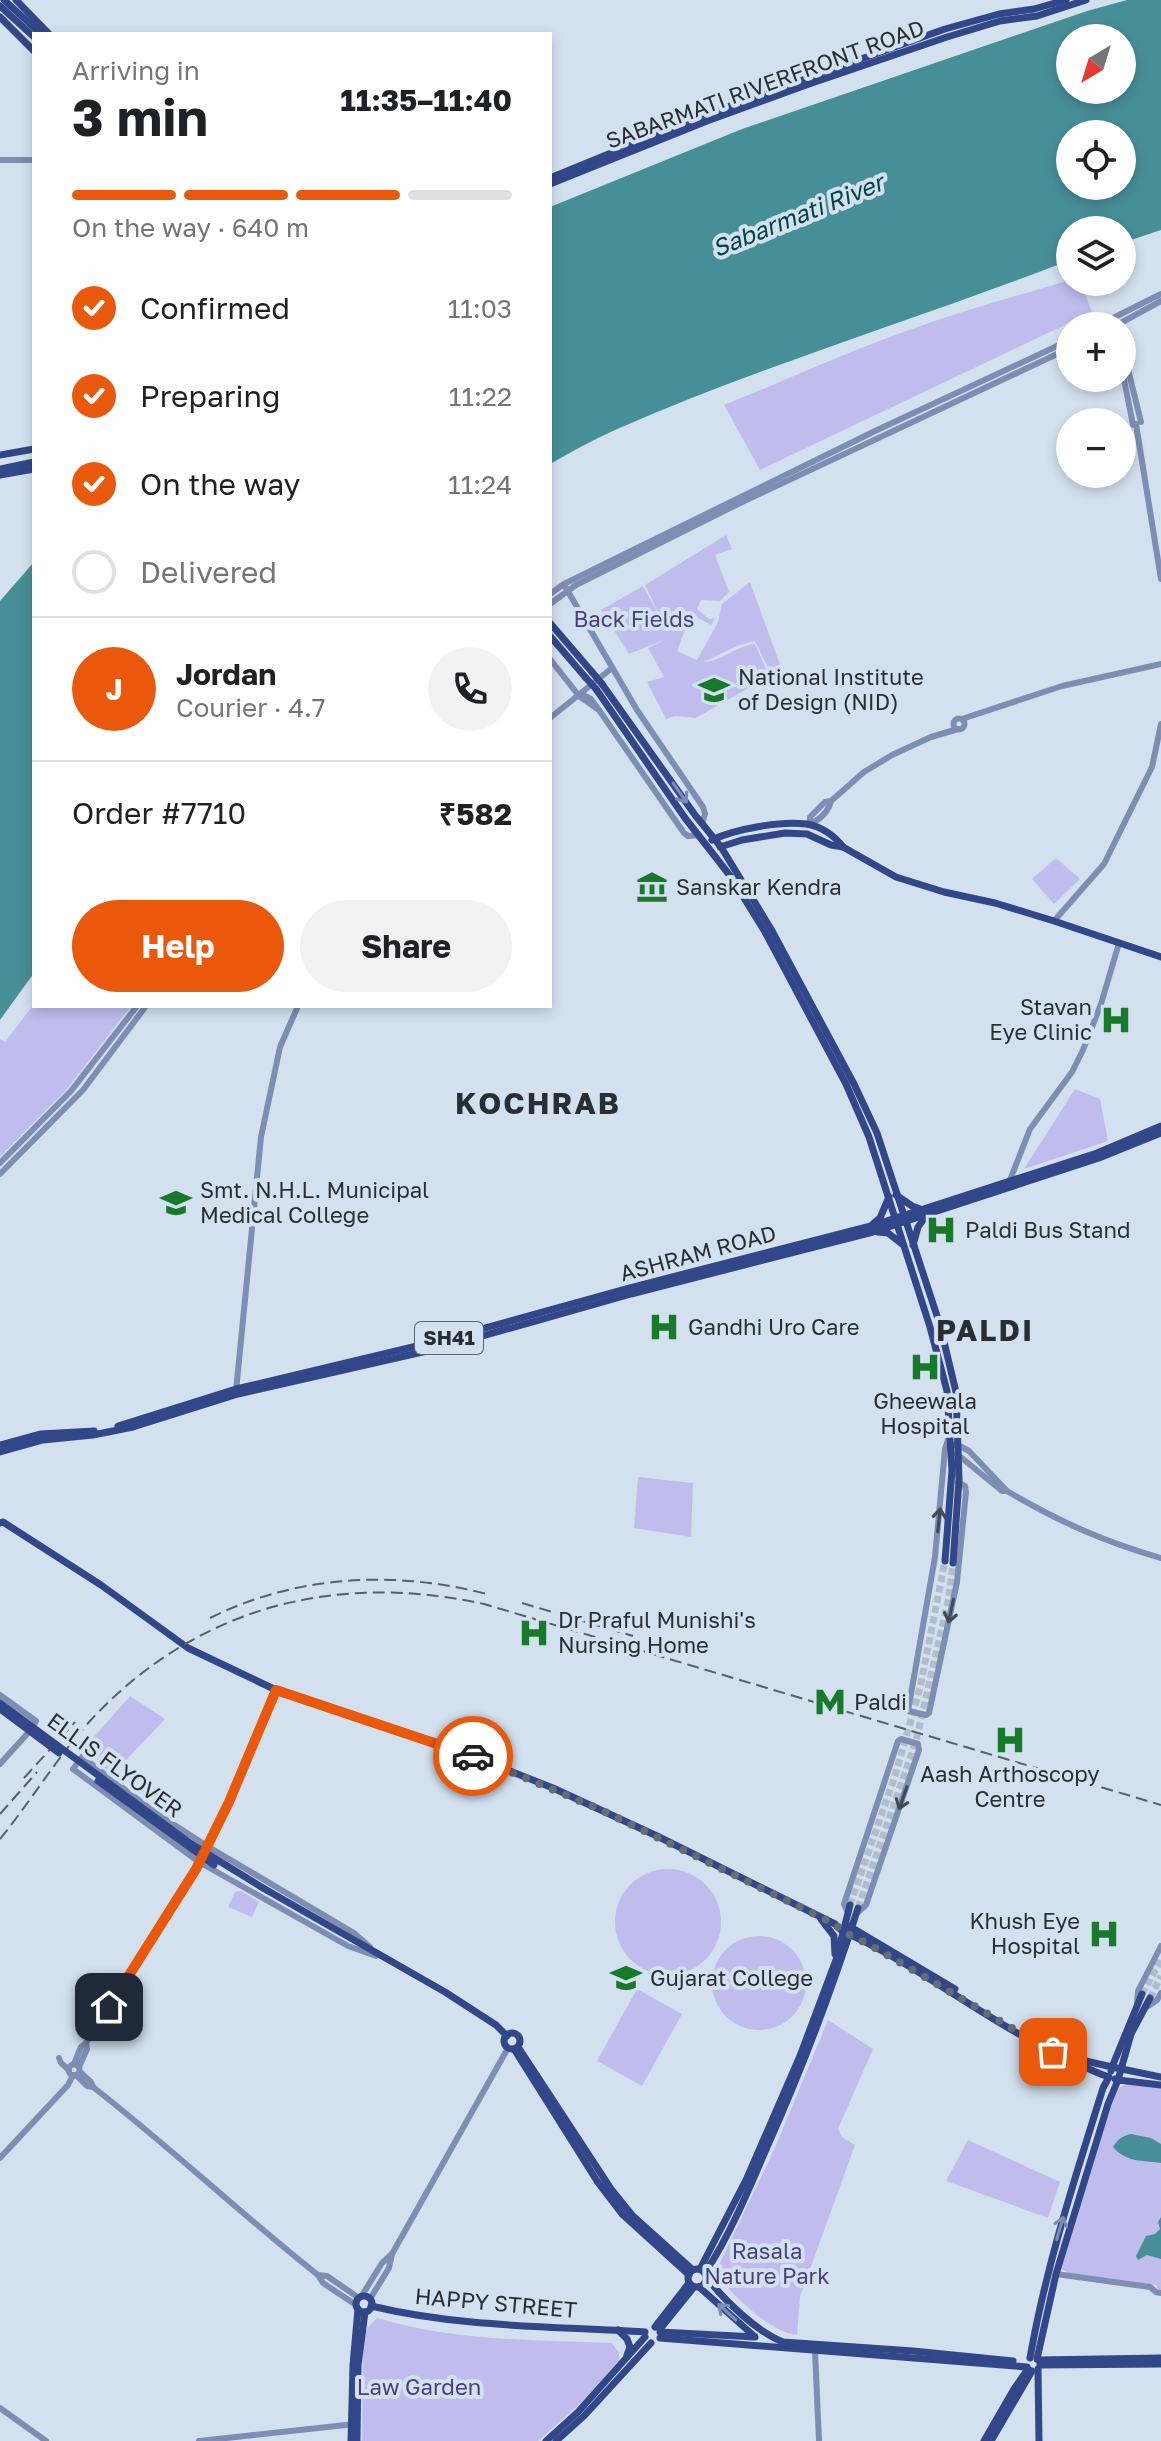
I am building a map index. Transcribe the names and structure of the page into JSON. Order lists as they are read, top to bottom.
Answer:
{
  "streets": {
    "main road": [
      "SABARMATI RIVERFRONT ROAD",
      "ASHRAM ROAD",
      "ELLIS FLYOVER",
      "HAPPY STREET"
    ]
  },
  "districts": ["KOCHRAB", "PALDI"],
  "water": ["Sabarmati River"],
  "parks": ["Back Fields", "Rasala Nature Park", "Law Garden"],
  "places": {
    "school or university": ["National Institute of Design (NID)", "Smt. N.H.L. Municipal Medical College", "Gujarat College"],
    "museum": ["Sanskar Kendra"],
    "hospital": [
      "Stavan Eye Clinic",
      "Paldi Bus Stand",
      "Gandhi Uro Care",
      "Gheewala Hospital",
      "Dr Praful Munishi's Nursing Home",
      "Aash Arthoscopy Centre",
      "Khush Eye Hospital"
    ],
    "metro station": ["Paldi"]
  },
  "north": "bottom left",
  "page": {
    "map_buttons": ["+", "−"],
    "heading": ["3 min", "Arriving in", "11:35–11:40"],
    "panel": [
      "Jordan",
      "Courier · 4.7",
      "Order #7710",
      "₹582"
    ],
    "bar": "On the way · 640 m",
    "list": [
      ["Confirmed", "11:03"],
      ["Preparing", "11:22"],
      ["On the way", "11:24"],
      "Delivered"
    ],
    "round": "J",
    "buttons": ["Help", "Share"]
  }
}
